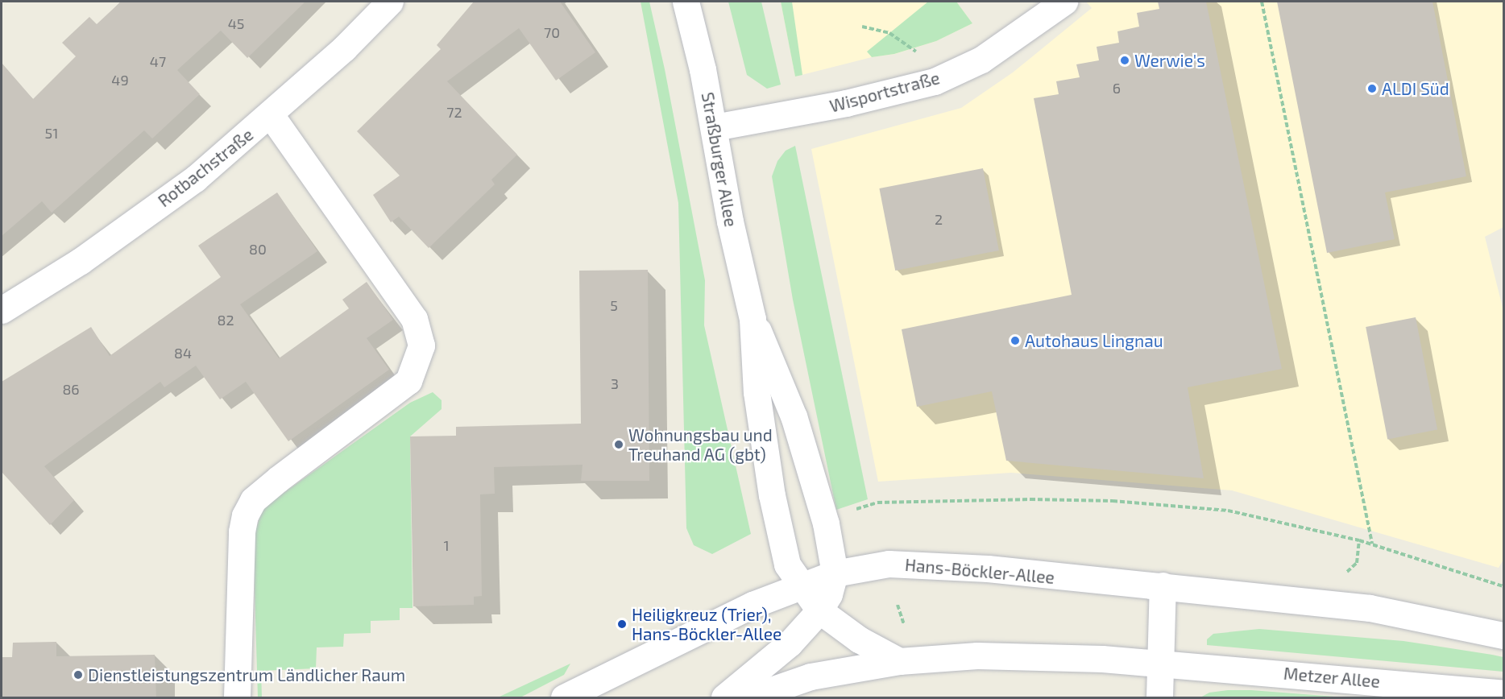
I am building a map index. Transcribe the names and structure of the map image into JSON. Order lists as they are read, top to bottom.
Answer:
{
  "streets": {
    "street": [
      "Wisportstraße",
      "Straßburger Allee",
      "Rotbachstraße",
      "Hans-Böckler-Allee",
      "Metzer Allee"
    ]
  },
  "crossings": [
    ["Wisportstraße", "Straßburger Allee"],
    ["Straßburger Allee", "Hans-Böckler-Allee"]
  ],
  "places": [
    "Werwie's",
    "ALDI Süd",
    "Autohaus Lingnau",
    "Wohnungsbau und Treuhand AG (gbt)",
    "Heiligkreuz (Trier), Hans-Böckler-Allee",
    "Dienstleistungszentrum Ländlicher Raum"
  ],
  "house_numbers": [
    "45",
    "70",
    "47",
    "49",
    "6",
    "72",
    "51",
    "2",
    "80",
    "5",
    "82",
    "84",
    "3",
    "86",
    "1"
  ]
}
